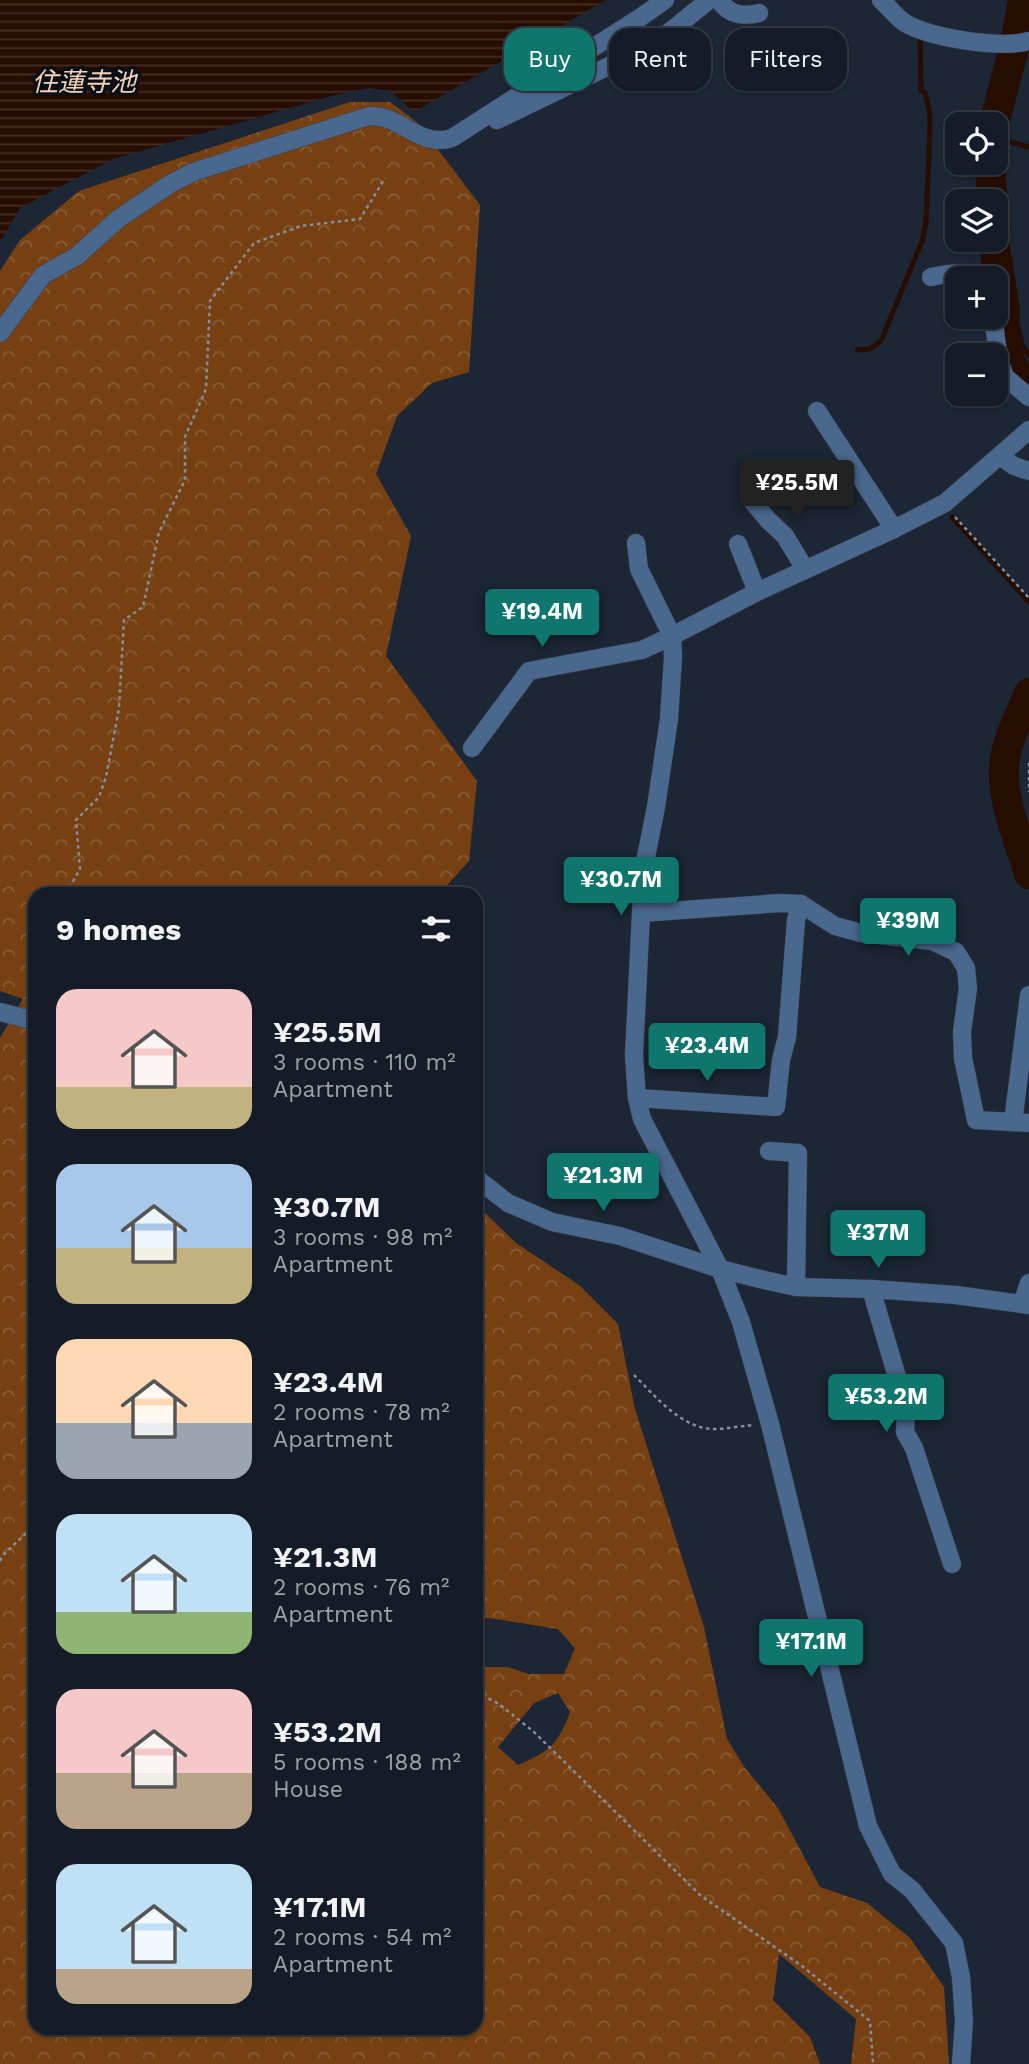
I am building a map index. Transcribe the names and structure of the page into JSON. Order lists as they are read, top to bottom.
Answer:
{
  "water": ["住蓮寺池"],
  "page": {
    "chip": ["Buy", "Rent", "Filters"],
    "map_buttons": ["+", "−"],
    "price": [
      "¥25.5M",
      "¥19.4M",
      "¥30.7M",
      "¥39M",
      "¥23.4M",
      "¥21.3M",
      "¥37M",
      "¥53.2M",
      "¥17.1M"
    ],
    "heading": "9 homes",
    "list": [
      {
        "name": "¥25.5M",
        "note": "3 rooms · 110 m² · Apartment"
      },
      {
        "name": "¥30.7M",
        "note": "3 rooms · 98 m² · Apartment"
      },
      {
        "name": "¥23.4M",
        "note": "2 rooms · 78 m² · Apartment"
      },
      {
        "name": "¥21.3M",
        "note": "2 rooms · 76 m² · Apartment"
      },
      {
        "name": "¥53.2M",
        "note": "5 rooms · 188 m² · House"
      },
      {
        "name": "¥17.1M",
        "note": "2 rooms · 54 m² · Apartment"
      }
    ]
  }
}
